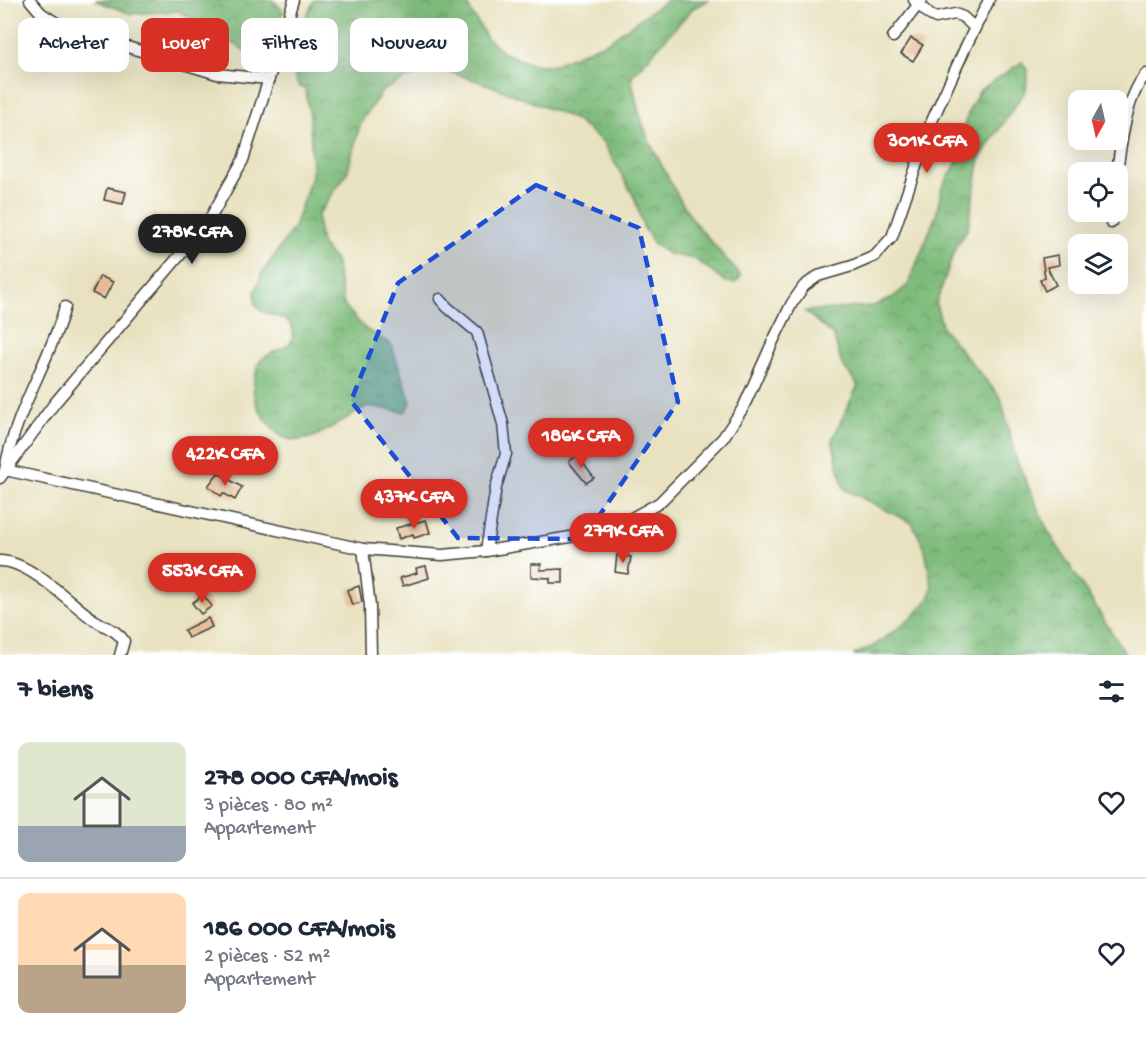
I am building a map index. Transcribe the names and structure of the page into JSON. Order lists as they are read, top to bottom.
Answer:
{
  "north": "bottom",
  "page": {
    "chip": [
      "Acheter",
      "Louer",
      "Filtres",
      "Nouveau"
    ],
    "price": [
      "301K CFA",
      "278K CFA",
      "186K CFA",
      "422K CFA",
      "437K CFA",
      "279K CFA",
      "553K CFA"
    ],
    "heading": "7 biens",
    "list": [
      {
        "name": "278 000 CFA/mois",
        "note": "3 pièces · 80 m² · Appartement"
      },
      {
        "name": "186 000 CFA/mois",
        "note": "2 pièces · 52 m² · Appartement"
      }
    ]
  }
}
